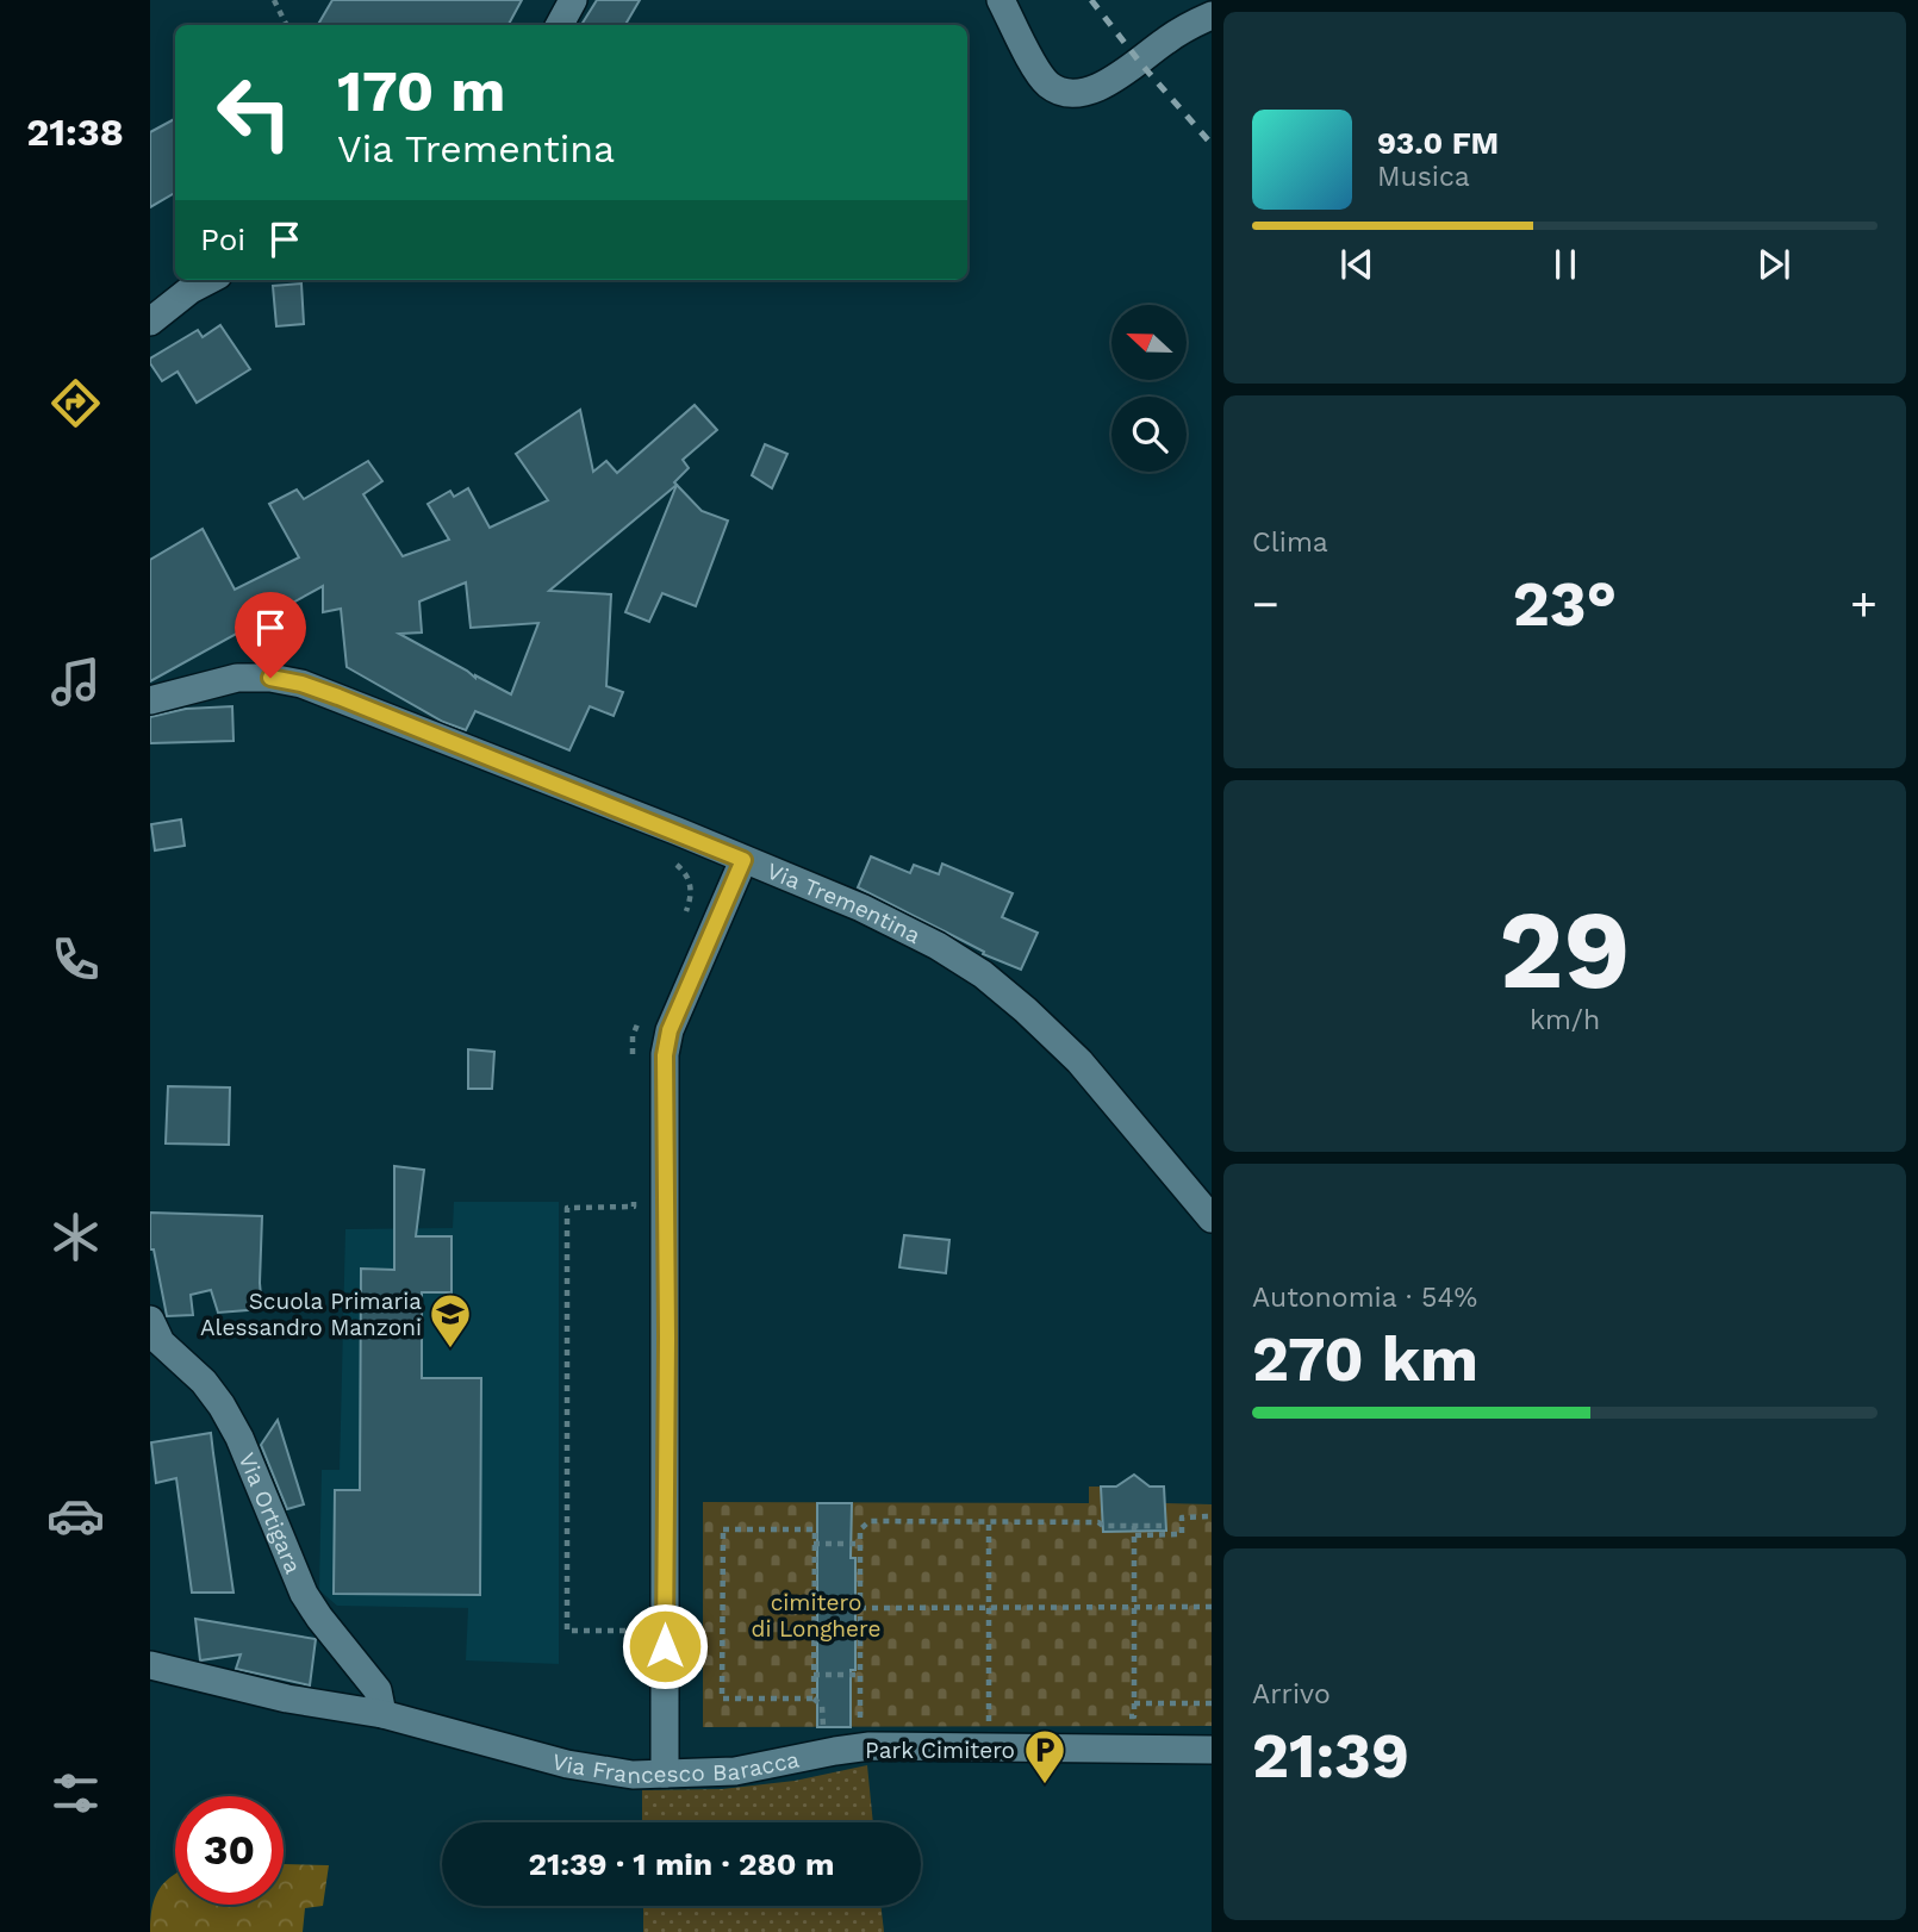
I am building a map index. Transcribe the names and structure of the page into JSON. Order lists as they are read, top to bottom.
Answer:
{
  "streets": {
    "street": ["Via Trementina", "Via Ortigara", "Via Francesco Baracca"]
  },
  "crossings": [
    ["Via Ortigara", "Via Francesco Baracca"]
  ],
  "parks": ["cimitero di Longhere"],
  "places": {
    "school or university": ["Scuola Primaria Alessandro Manzoni"],
    "parking": ["Park Cimitero"]
  },
  "north": "left",
  "page": {
    "tabs": "21:38",
    "turn": ["170 m", "Via Trementina"],
    "song": ["93.0 FM", "Musica"],
    "then": "Poi",
    "tile": [
      "Clima",
      ["29", "km/h"],
      ["Autonomia · 54%", "270 km"],
      ["Arrivo", "21:39"]
    ],
    "heat": ["−", "23°", "+"],
    "limit": "30",
    "trip": "21:39 · 1 min · 280 m"
  }
}
